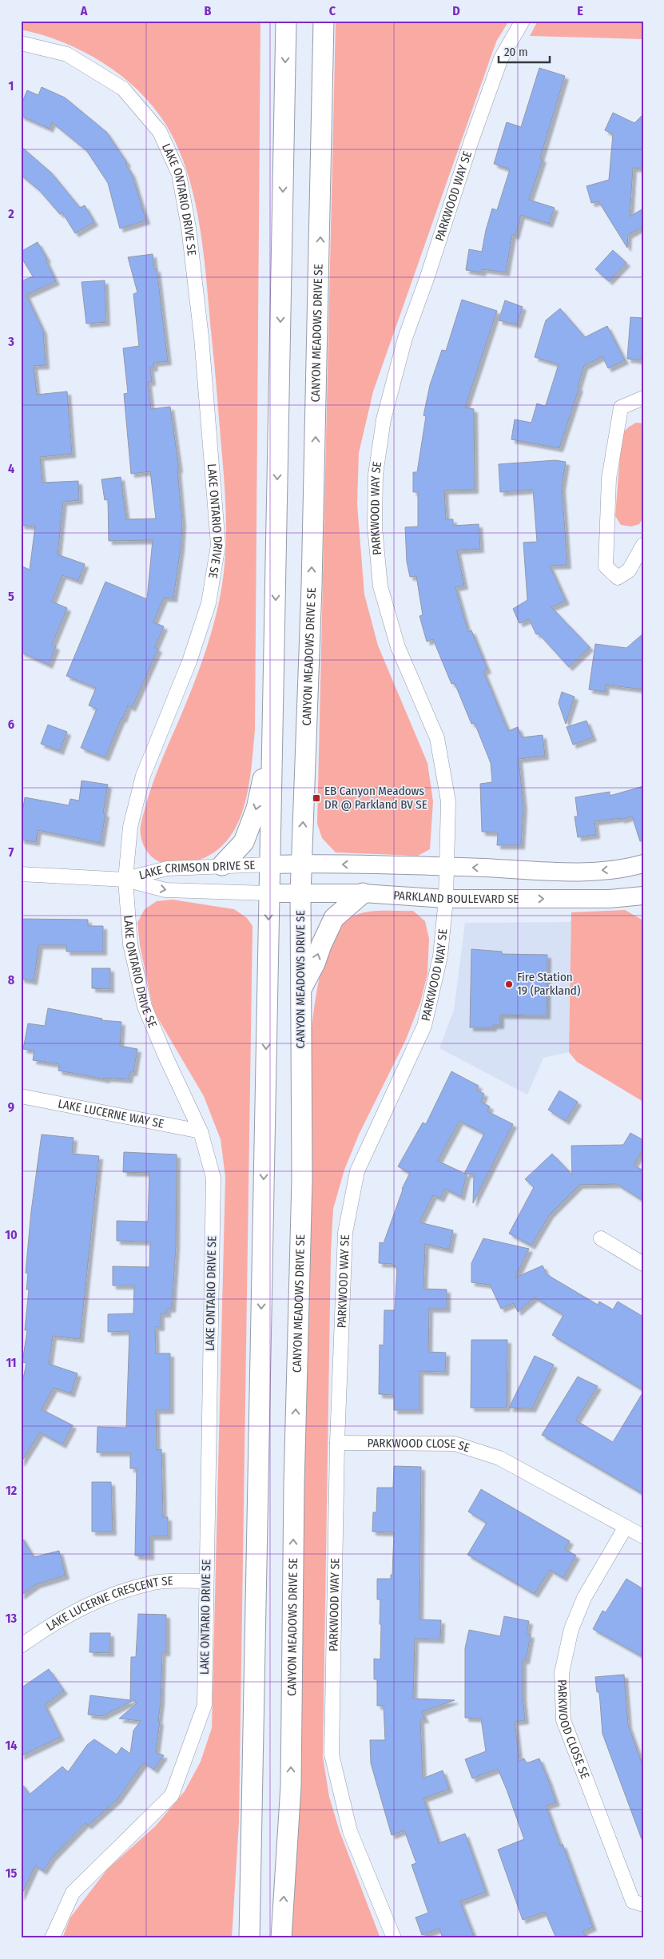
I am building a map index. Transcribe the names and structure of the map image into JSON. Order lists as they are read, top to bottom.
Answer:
{
  "streets": {
    "main road": ["CANYON MEADOWS DRIVE SE"],
    "street": [
      "PARKWOOD WAY SE",
      "LAKE ONTARIO DRIVE SE",
      "LAKE CRIMSON DRIVE SE",
      "PARKLAND BOULEVARD SE",
      "LAKE LUCERNE WAY SE",
      "PARKWOOD CLOSE SE",
      "LAKE LUCERNE CRESCENT SE"
    ]
  },
  "crossings": [
    ["PARKWOOD WAY SE", "PARKLAND BOULEVARD SE"],
    ["PARKWOOD WAY SE", "PARKWOOD CLOSE SE"],
    ["LAKE ONTARIO DRIVE SE", "LAKE CRIMSON DRIVE SE"],
    ["LAKE ONTARIO DRIVE SE", "LAKE LUCERNE WAY SE"],
    ["LAKE ONTARIO DRIVE SE", "LAKE LUCERNE CRESCENT SE"],
    ["CANYON MEADOWS DRIVE SE", "PARKLAND BOULEVARD SE"],
    ["LAKE CRIMSON DRIVE SE", "PARKLAND BOULEVARD SE"]
  ],
  "places": {
    "transit": ["EB Canyon Meadows DR @ Parkland BV SE"],
    "other": ["Fire Station 19 (Parkland)"]
  },
  "scale_bar": "20 m",
  "grid": {
    "columns": [
      "A",
      "B",
      "C",
      "D",
      "E"
    ],
    "rows": [
      "1",
      "2",
      "3",
      "4",
      "5",
      "6",
      "7",
      "8",
      "9",
      "10",
      "11",
      "12",
      "13",
      "14",
      "15"
    ]
  }
}
